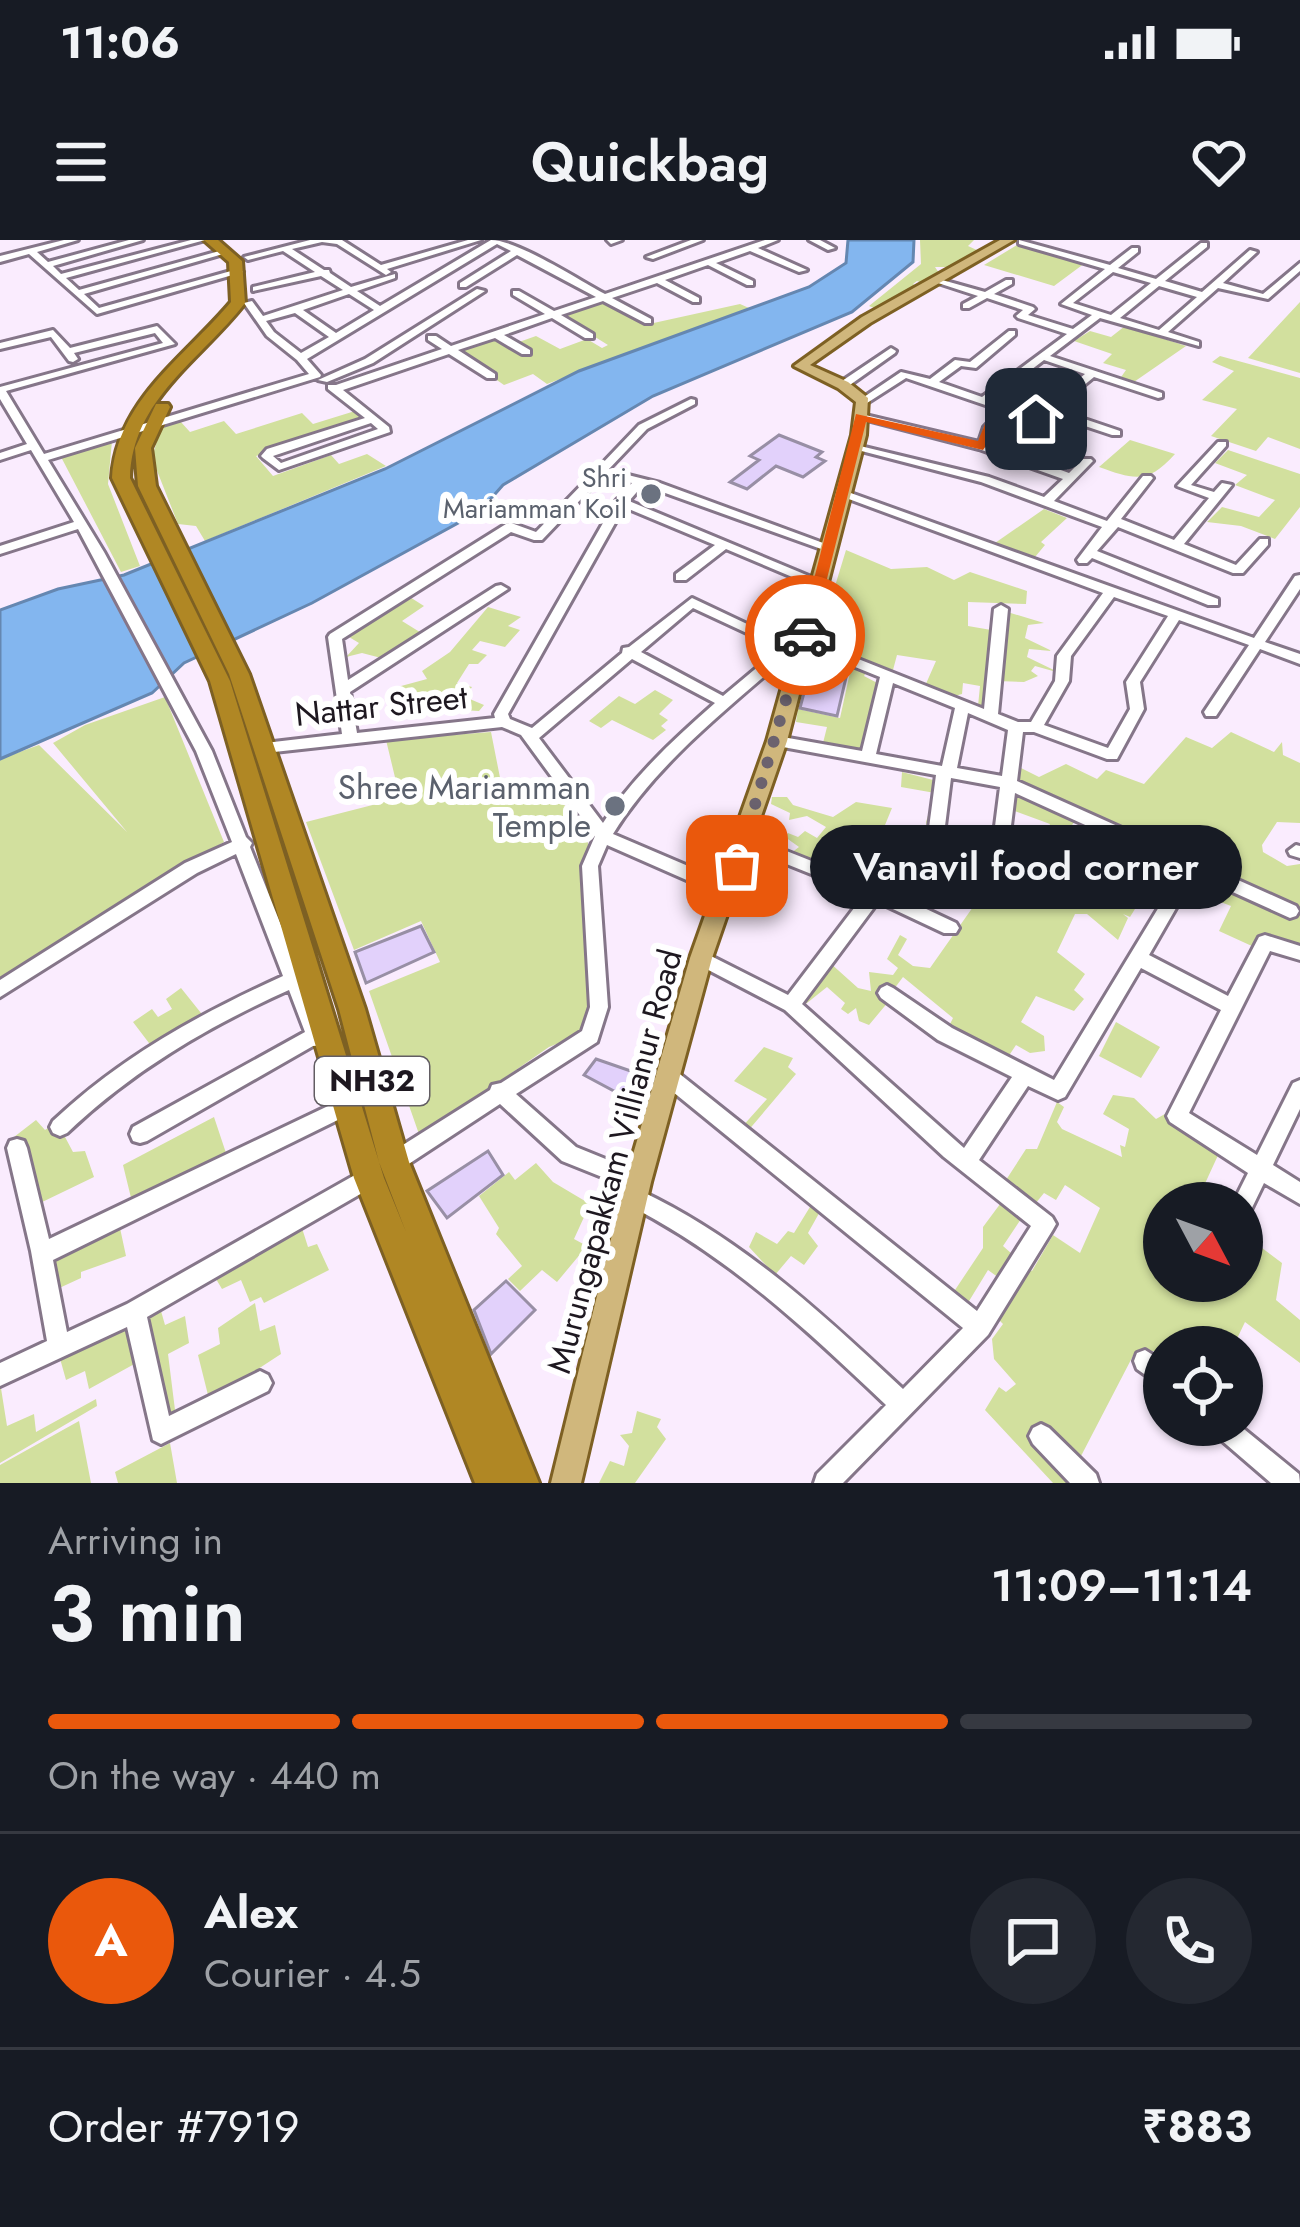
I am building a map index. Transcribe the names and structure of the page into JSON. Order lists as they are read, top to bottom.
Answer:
{
  "streets": {
    "highway": ["NH32"],
    "main road": ["Murungapakkam Villianur Road"],
    "street": ["Nattar Street"]
  },
  "crossings": [
    ["Nattar Street", "NH32"]
  ],
  "places": ["Shri Mariamman Koil", "Shree Mariamman Temple", "Vanavil food corner"],
  "north": "bottom right",
  "page": {
    "status": "11:06",
    "header": "Quickbag",
    "bubble": "Vanavil food corner",
    "heading": ["3 min", "Arriving in", "11:09–11:14"],
    "panel": [
      "Alex",
      "Courier · 4.5",
      "Order #7919",
      "₹883"
    ],
    "bar": "On the way · 440 m",
    "round": "A"
  }
}
